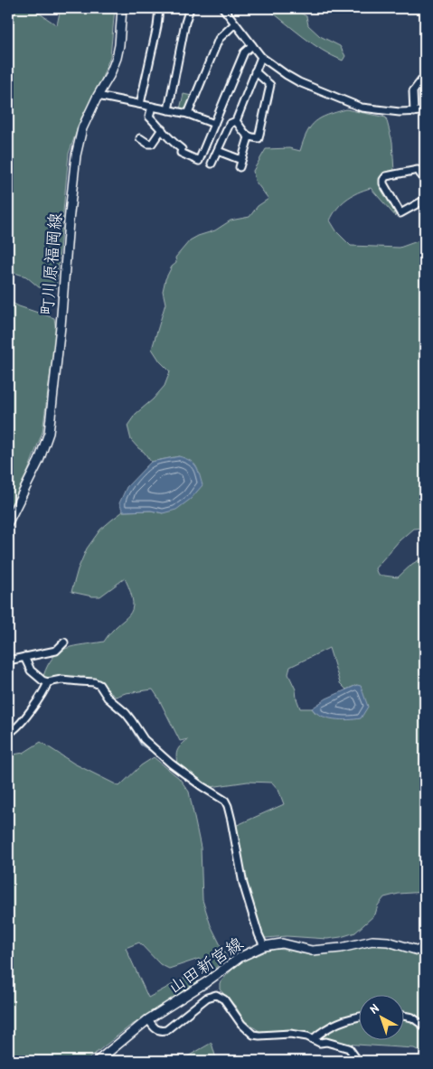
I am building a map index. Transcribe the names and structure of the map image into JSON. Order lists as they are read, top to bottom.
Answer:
{
  "streets": {
    "main road": ["町川原福岡線", "山田新宮線"]
  },
  "north": "top left"
}
